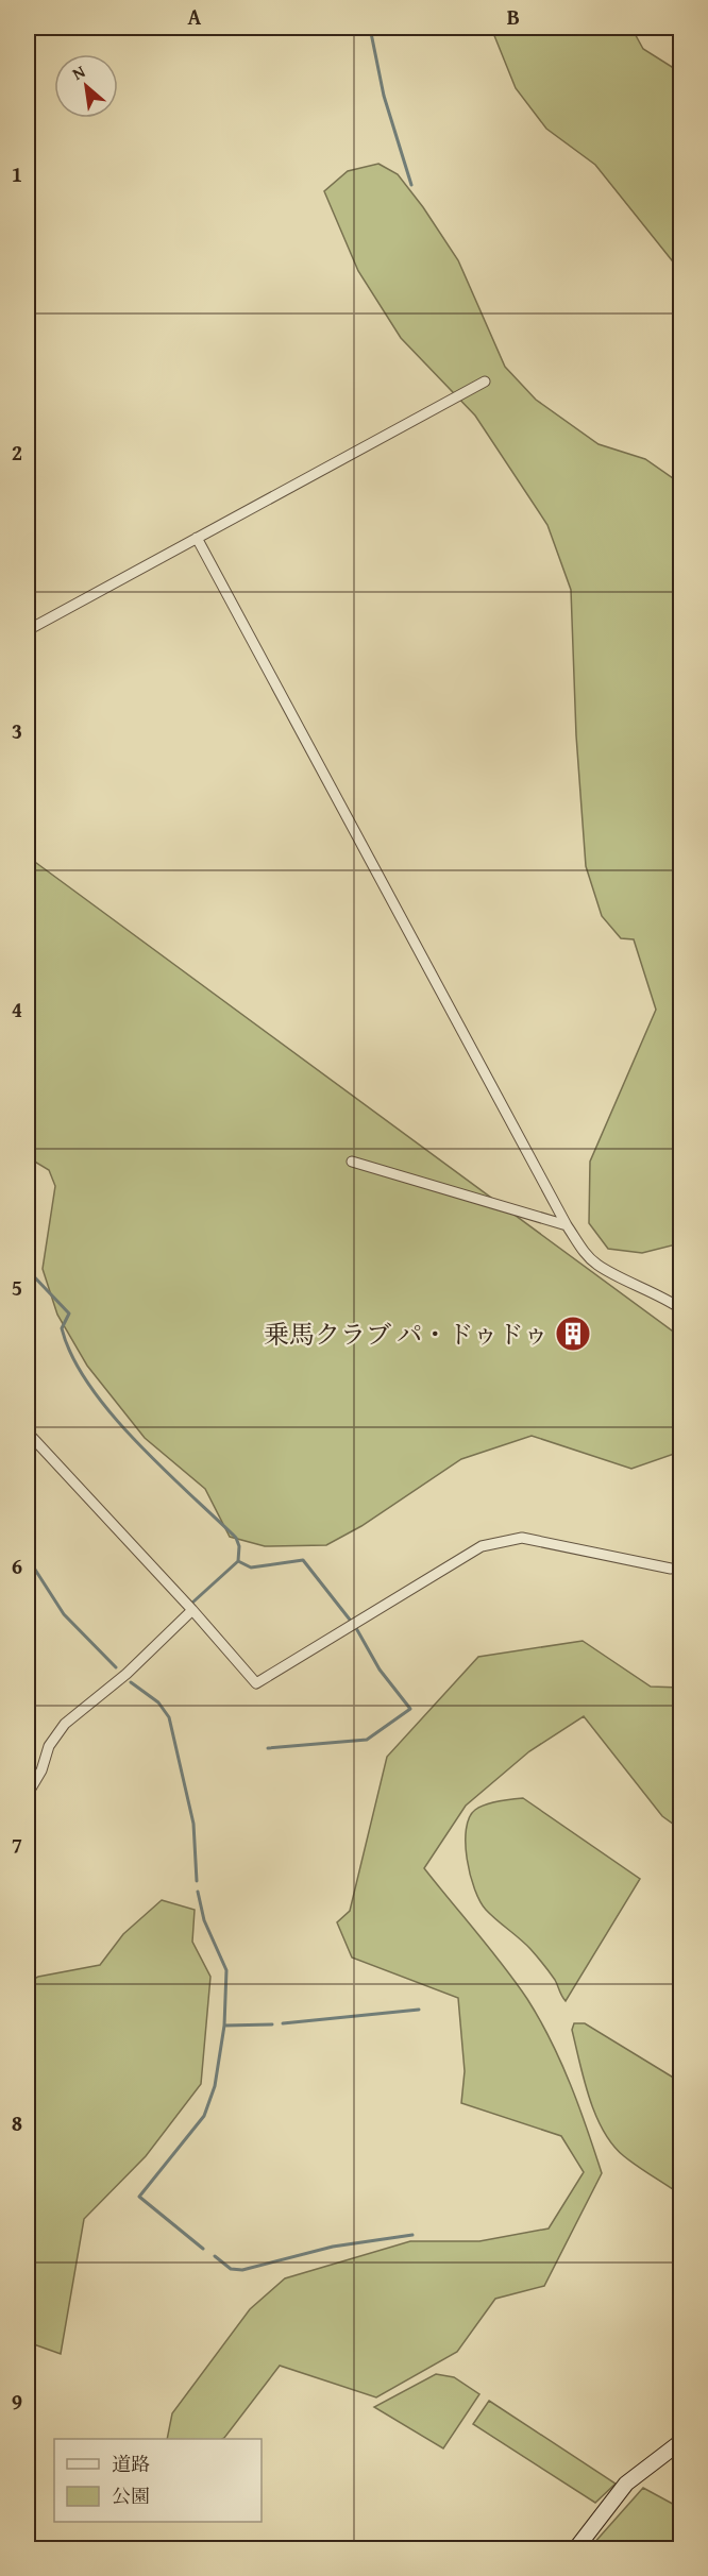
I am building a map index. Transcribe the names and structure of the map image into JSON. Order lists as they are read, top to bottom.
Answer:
{
  "places": {
    "building": ["乗馬クラブ パ・ドゥドゥ"]
  },
  "legend": ["道路", "公園"],
  "north": "top left",
  "grid": {
    "columns": ["A", "B"],
    "rows": [
      "1",
      "2",
      "3",
      "4",
      "5",
      "6",
      "7",
      "8",
      "9"
    ]
  }
}
